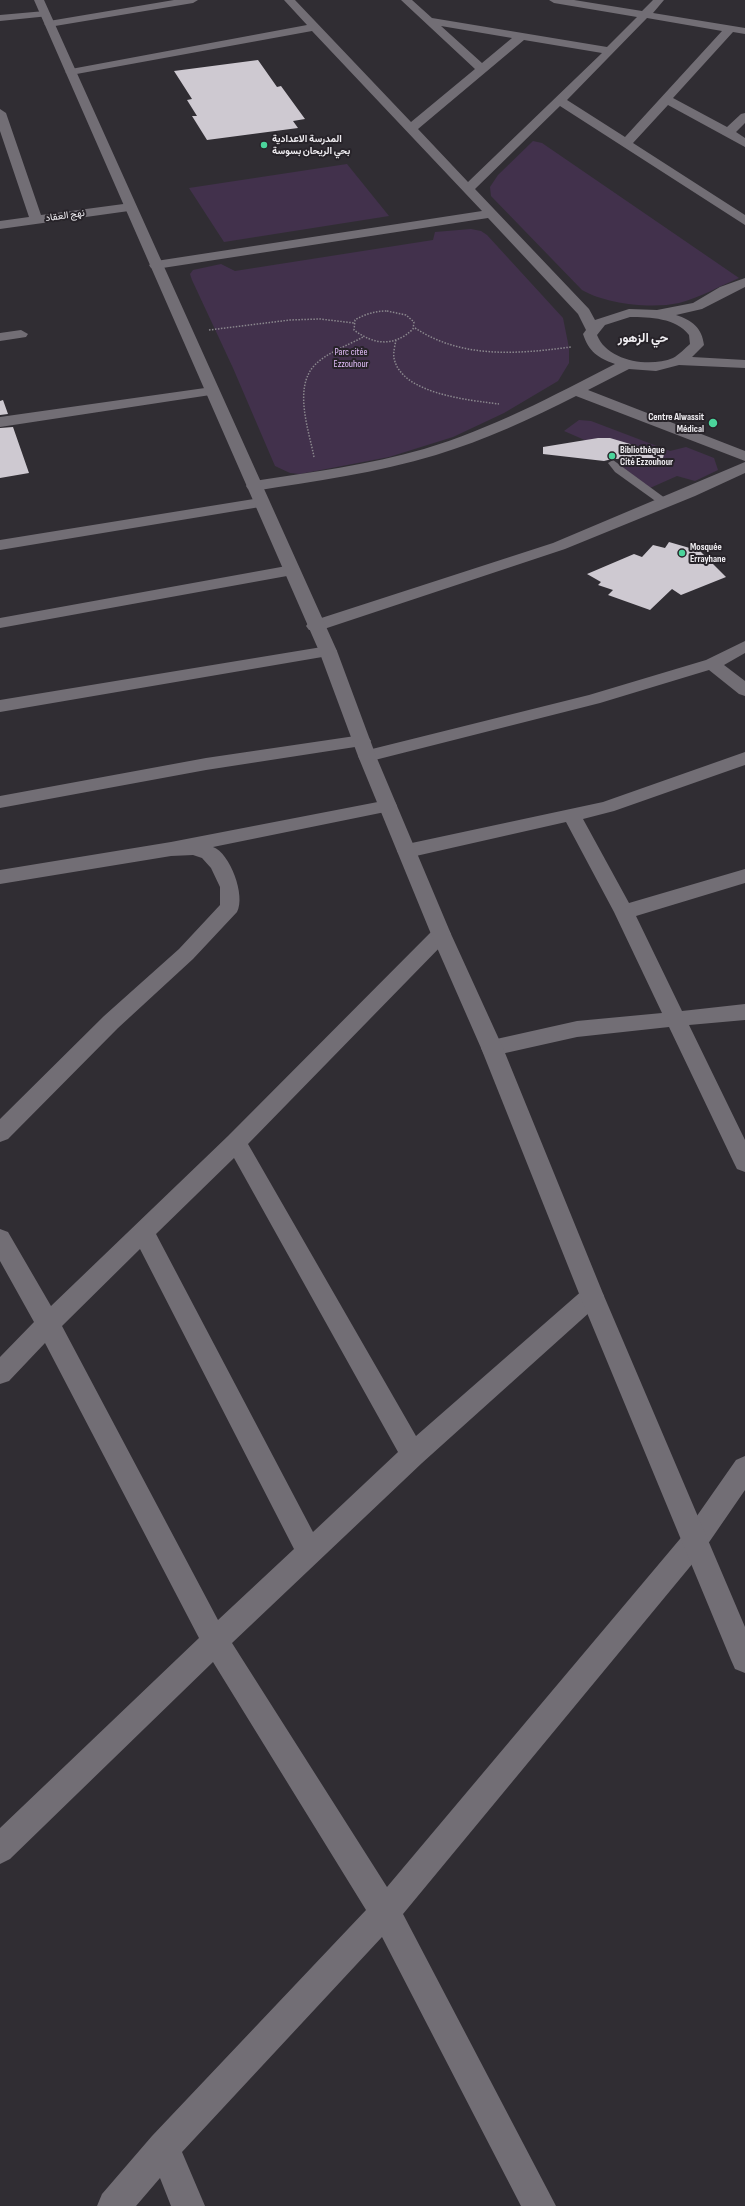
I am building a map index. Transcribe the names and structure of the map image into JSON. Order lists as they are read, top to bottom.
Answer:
{
  "streets": {
    "street": ["نهج العقاد"]
  },
  "districts": ["حي الزهور"],
  "parks": ["Parc citée Ezzouhour"],
  "places": [
    "المدرسة الاعدادية بحي الريحان بسوسة",
    "Centre Alwassit Médical",
    "Bibliothèque Cité Ezzouhour",
    "Mosquée Errayhane"
  ]
}
